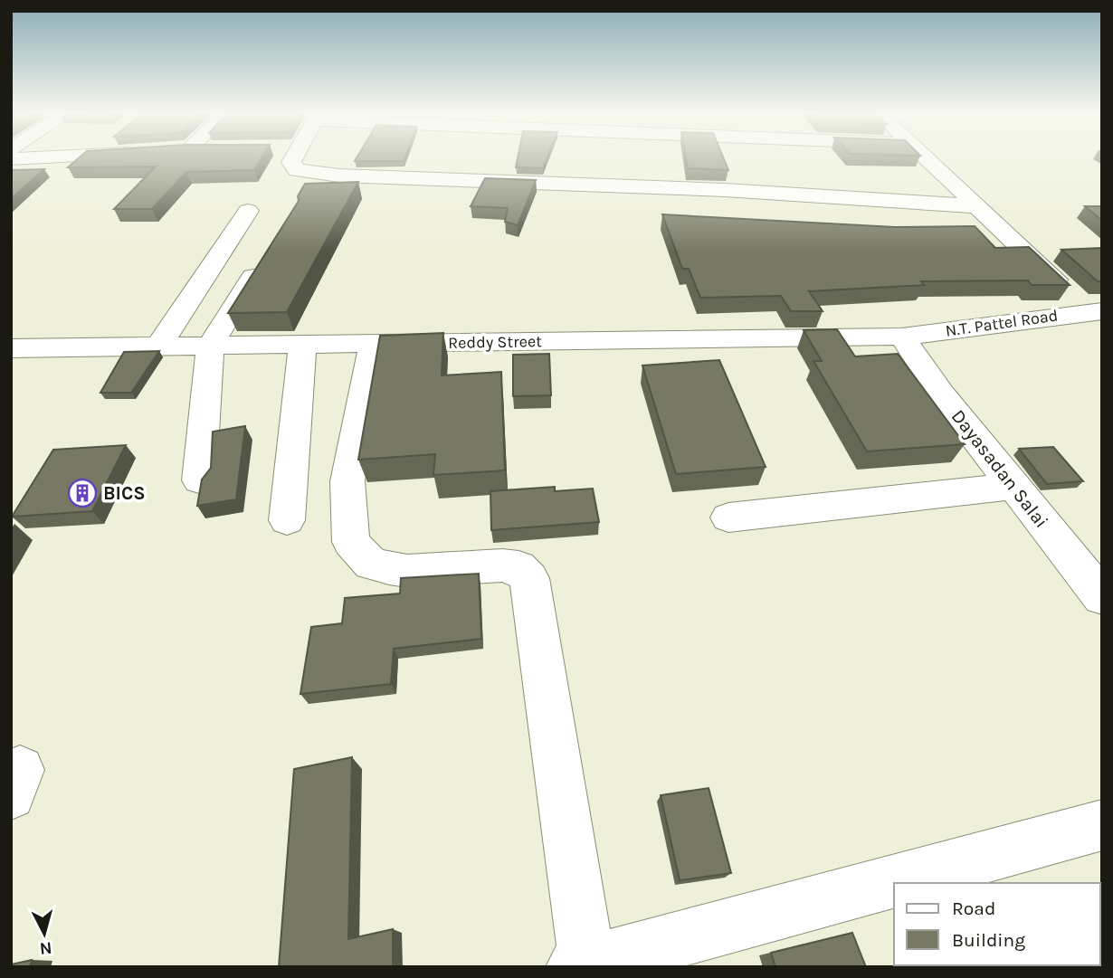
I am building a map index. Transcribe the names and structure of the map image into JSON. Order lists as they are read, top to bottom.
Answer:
{
  "streets": {
    "street": ["N.T. Pattel Road", "Reddy Street", "Dayasadan Salai"]
  },
  "crossings": [
    ["N.T. Pattel Road", "Reddy Street"],
    ["N.T. Pattel Road", "Dayasadan Salai"],
    ["Reddy Street", "Dayasadan Salai"]
  ],
  "places": {
    "building": ["BICS"]
  },
  "legend": ["Road", "Building"],
  "north": "bottom"
}
